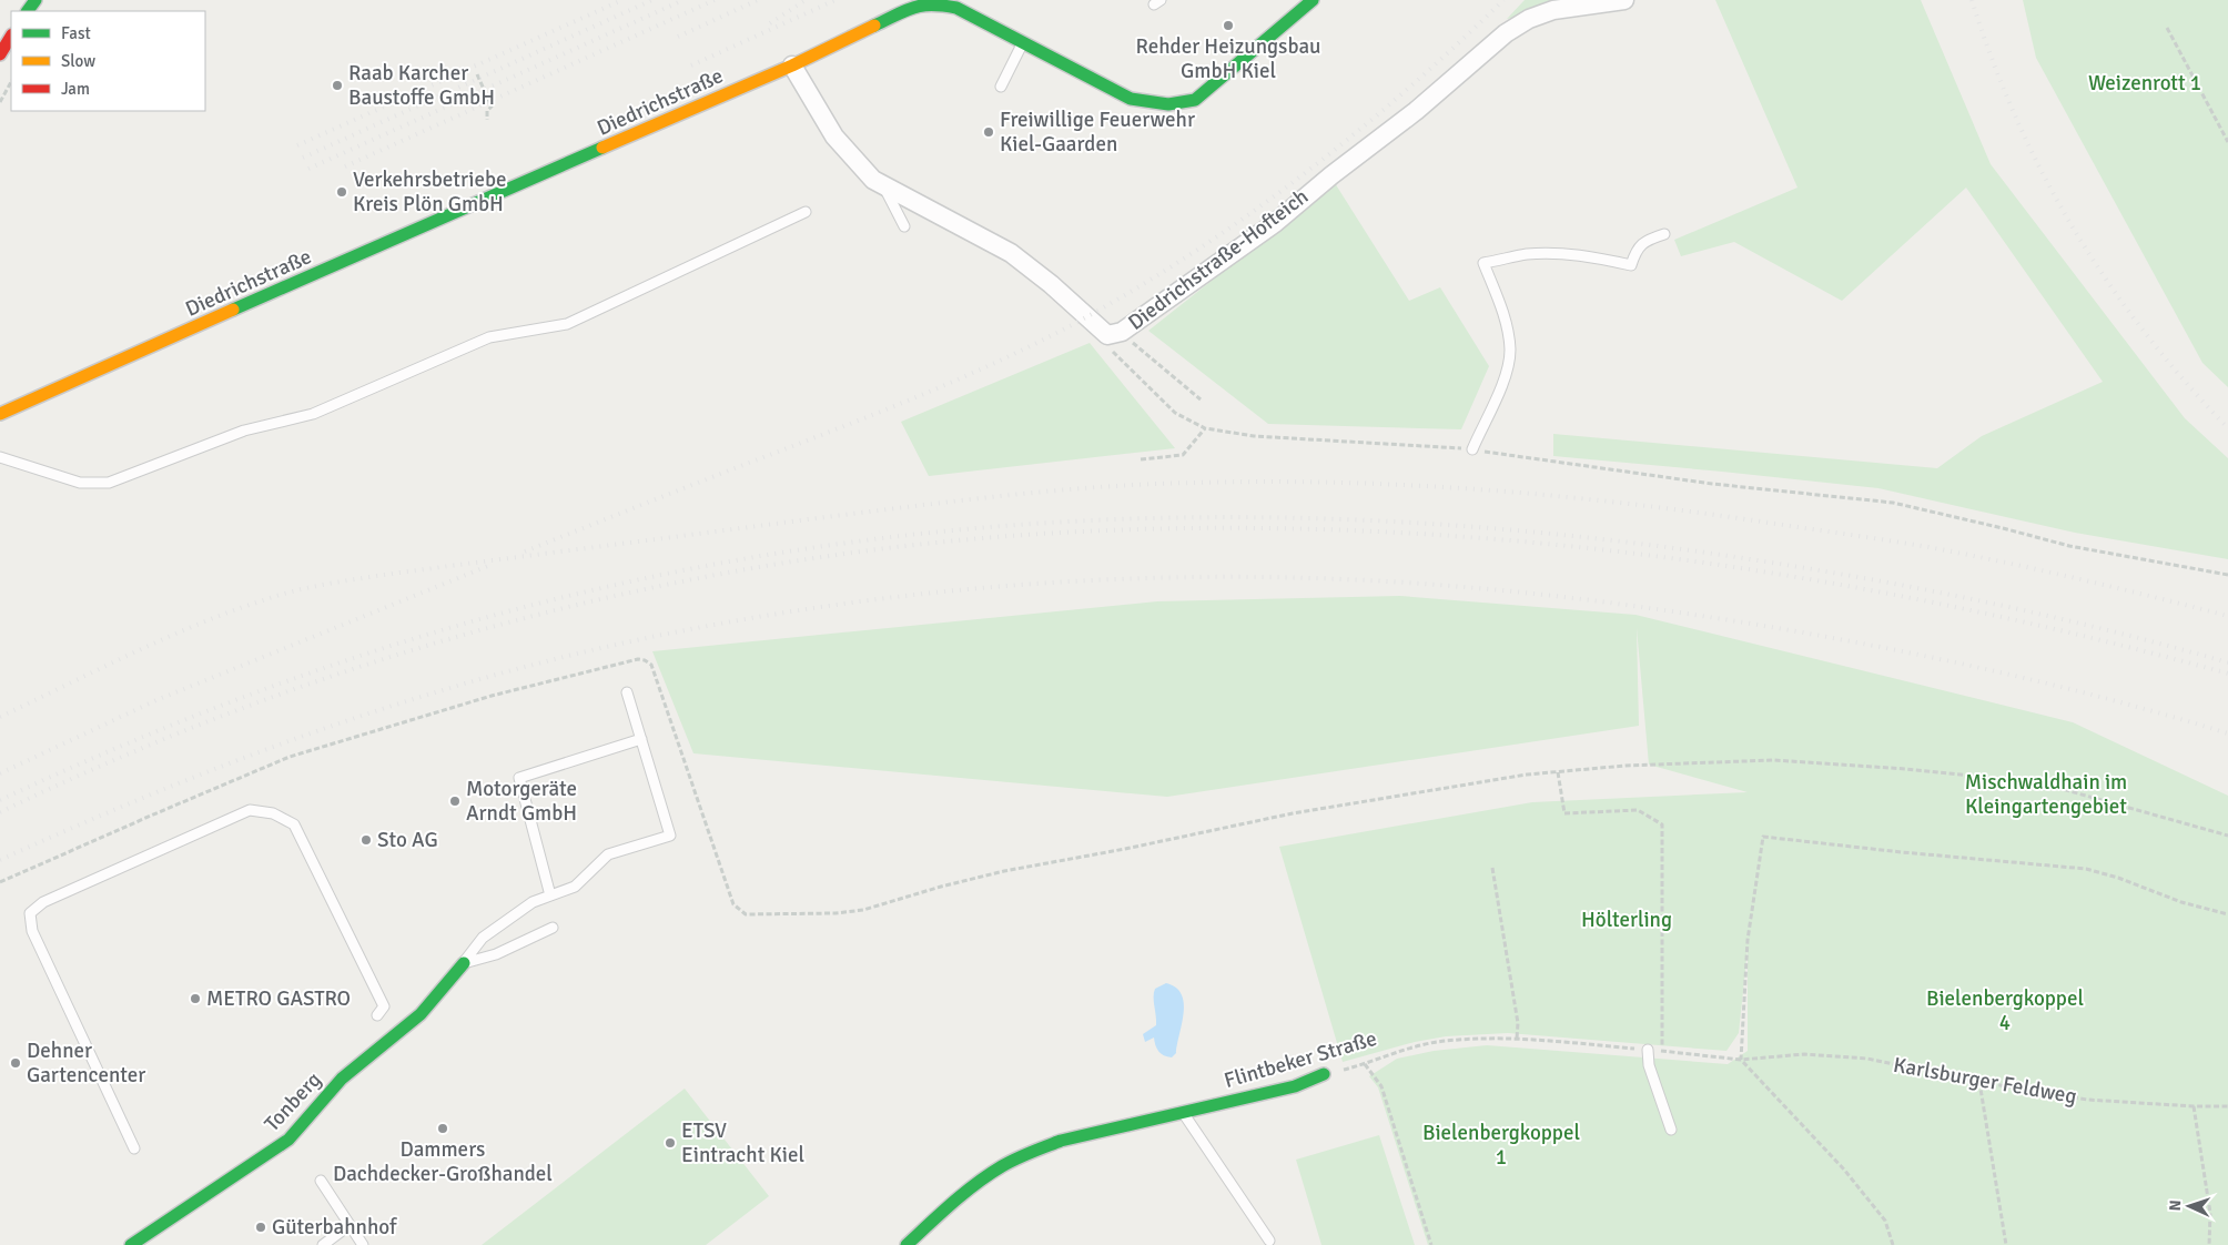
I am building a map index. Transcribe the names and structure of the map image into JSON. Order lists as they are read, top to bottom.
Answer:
{
  "streets": {
    "street": [
      "Diedrichstraße",
      "Diedrichstraße-Hofteich",
      "Flintbeker Straße",
      "Tonberg"
    ],
    "path": ["Karlsburger Feldweg"]
  },
  "crossings": [
    ["Diedrichstraße", "Diedrichstraße-Hofteich"],
    ["Flintbeker Straße", "Karlsburger Feldweg"]
  ],
  "parks": [
    "Weizenrott 1",
    "Mischwaldhain im Kleingartengebiet",
    "Hölterling",
    "Bielenbergkoppel 4",
    "Bielenbergkoppel 1"
  ],
  "places": [
    "Rehder Heizungsbau GmbH Kiel",
    "Raab Karcher Baustoffe GmbH",
    "Freiwillige Feuerwehr Kiel-Gaarden",
    "Verkehrsbetriebe Kreis Plön GmbH",
    "Motorgeräte Arndt GmbH",
    "Sto AG",
    "METRO GASTRO",
    "Dehner Gartencenter",
    "Dammers Dachdecker-Großhandel",
    "ETSV Eintracht Kiel",
    "Güterbahnhof"
  ],
  "legend": ["Fast", "Slow", "Jam"],
  "north": "left"
}
